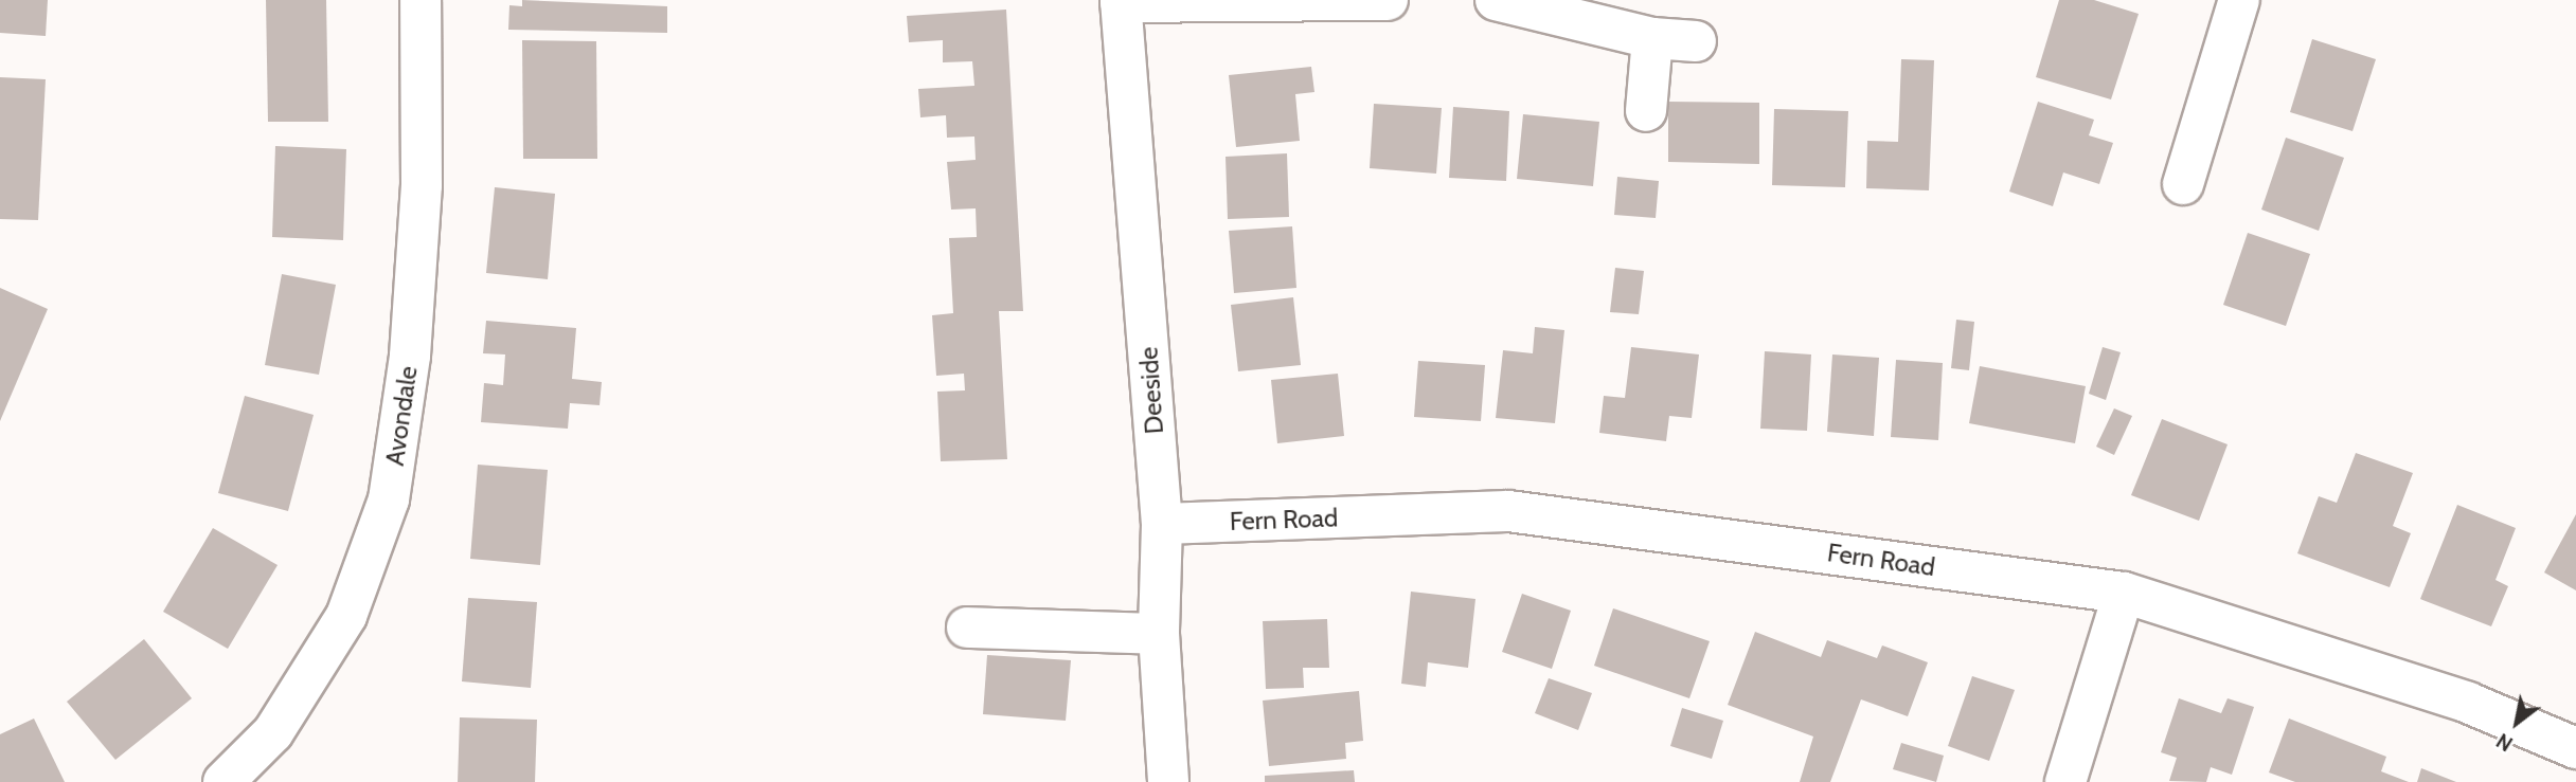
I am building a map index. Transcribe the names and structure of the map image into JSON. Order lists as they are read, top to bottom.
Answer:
{
  "streets": {
    "street": ["Deeside", "Avondale", "Fern Road"]
  },
  "crossings": [
    ["Deeside", "Fern Road"]
  ],
  "north": "bottom left"
}
